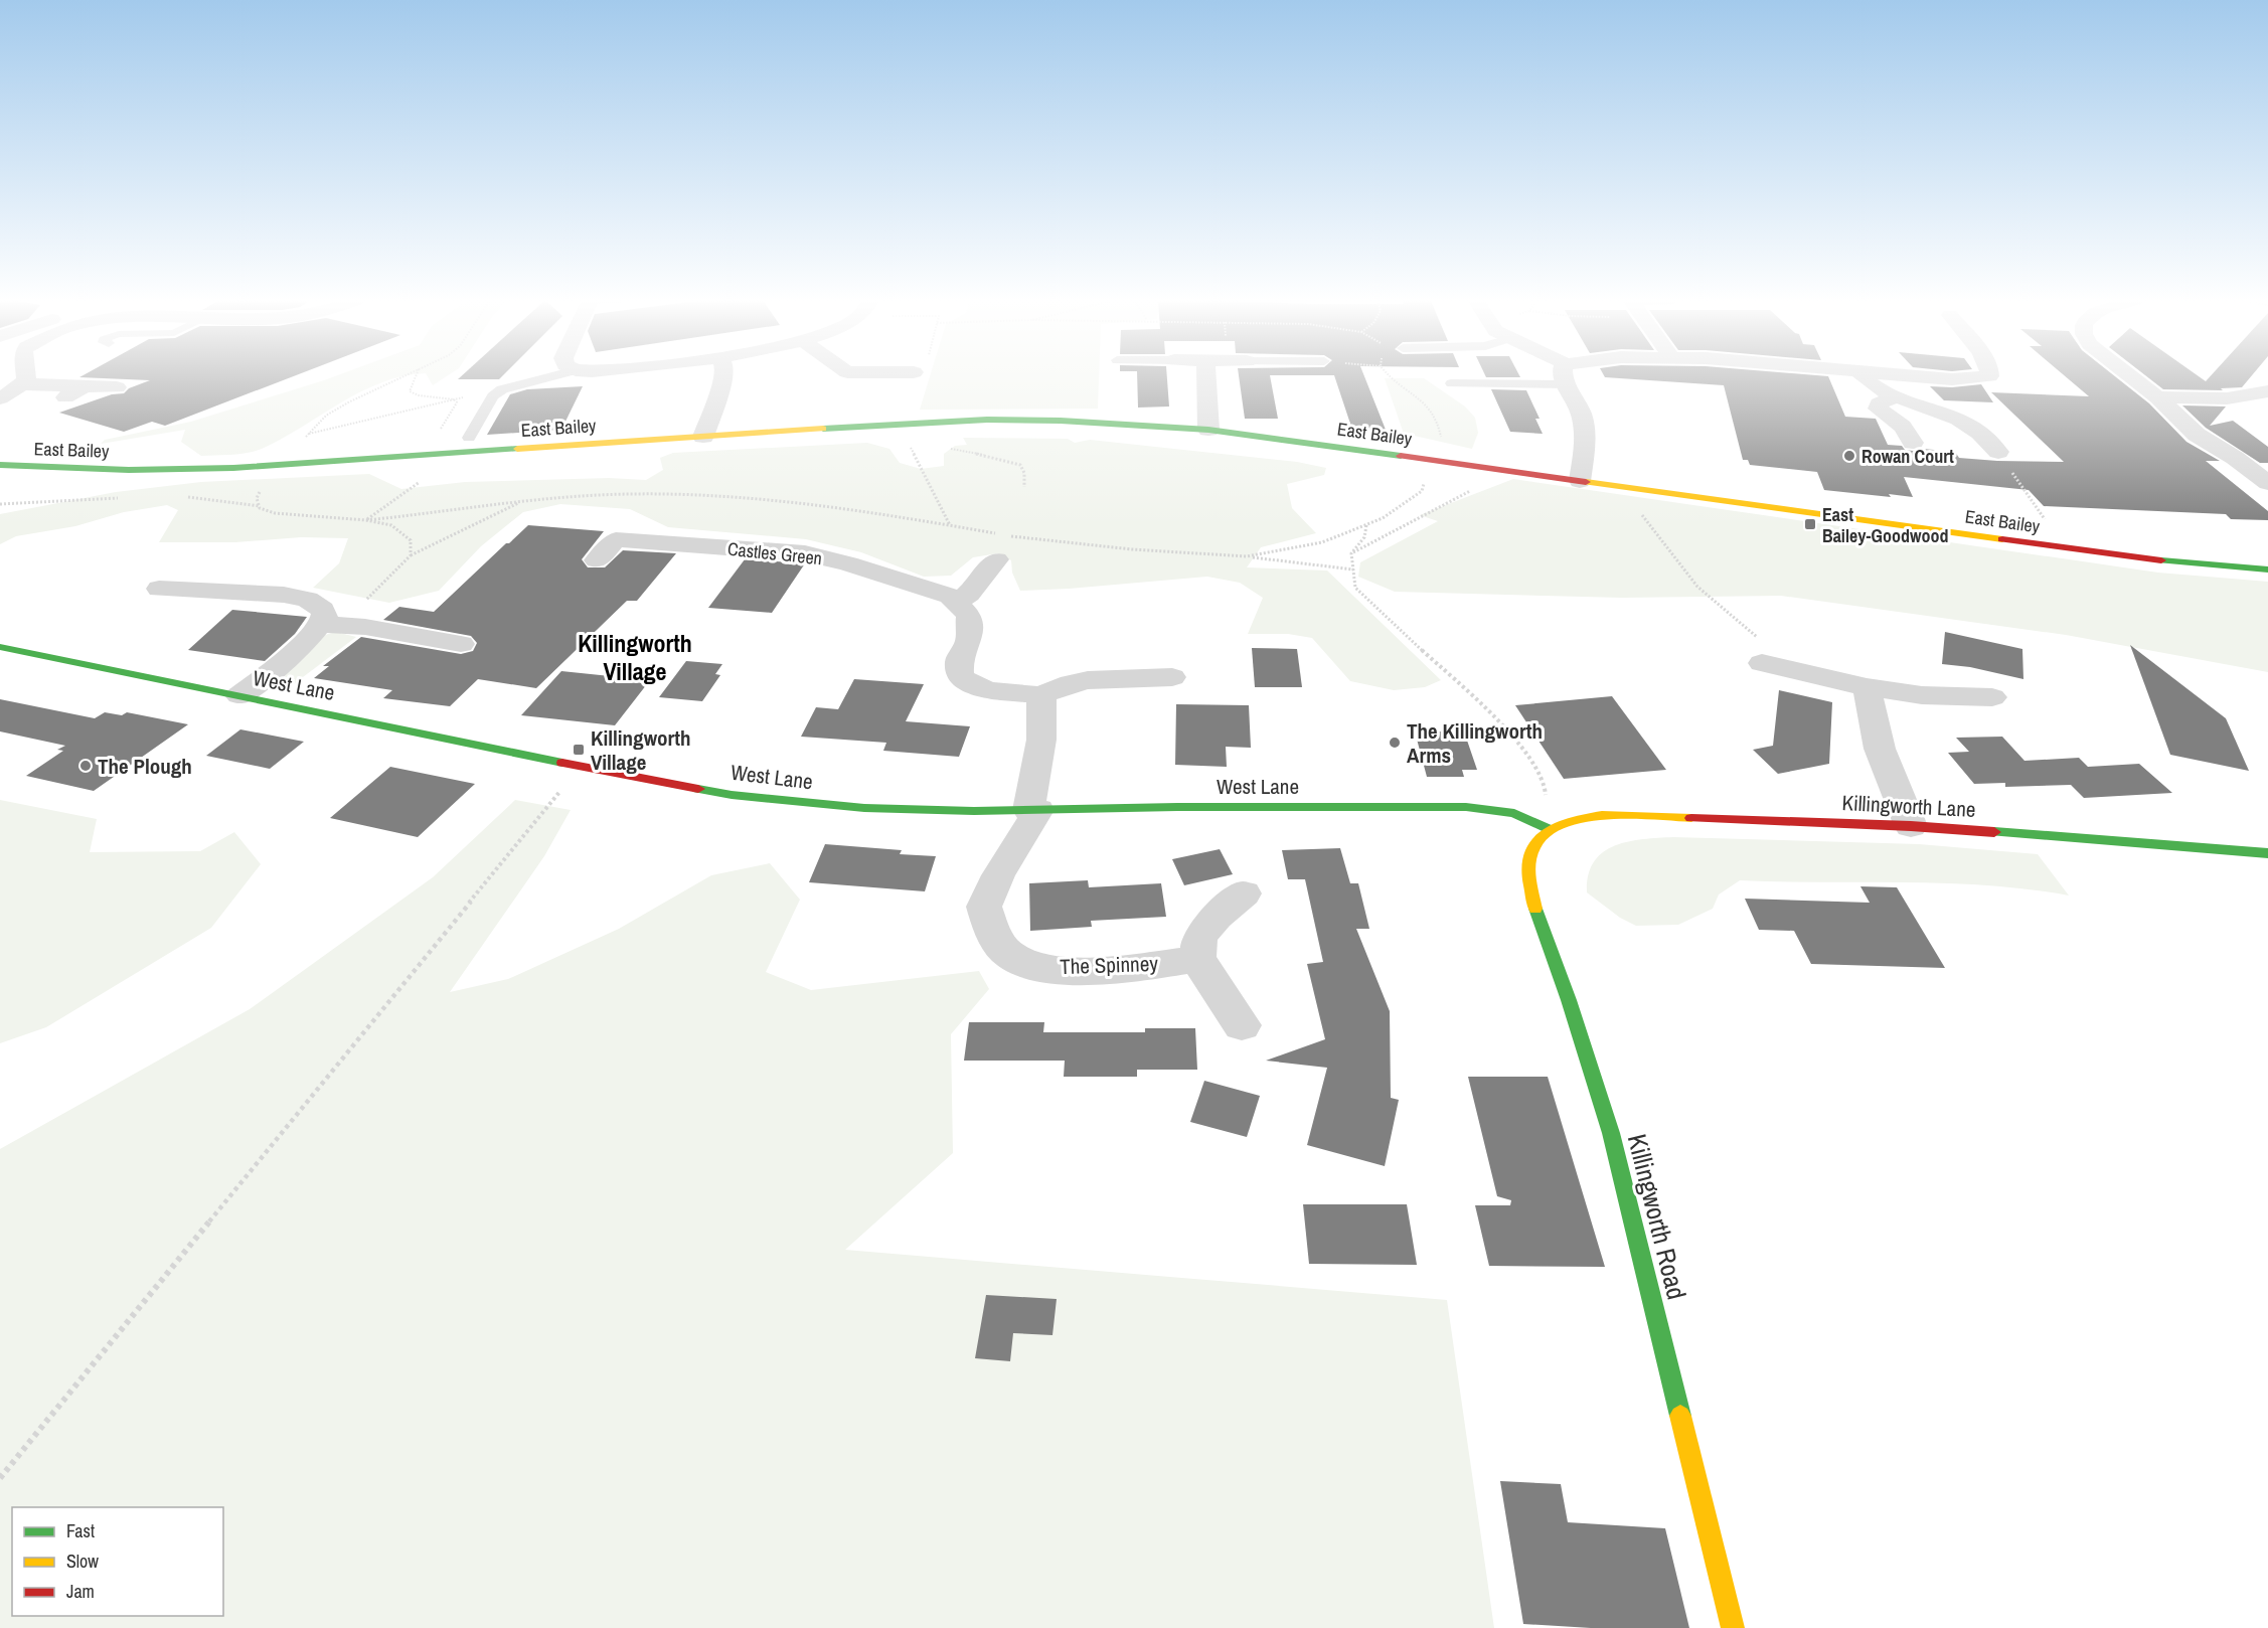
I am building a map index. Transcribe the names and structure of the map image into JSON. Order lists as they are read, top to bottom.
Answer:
{
  "streets": {
    "street": [
      "East Bailey",
      "Castles Green",
      "West Lane",
      "Killingworth Lane",
      "The Spinney",
      "Killingworth Road"
    ]
  },
  "crossings": [
    ["West Lane", "Killingworth Lane"],
    ["West Lane", "The Spinney"],
    ["West Lane", "Killingworth Road"],
    ["Killingworth Lane", "Killingworth Road"]
  ],
  "districts": ["Killingworth Village"],
  "places": {
    "other": ["Rowan Court", "The Killingworth Arms", "The Plough"],
    "transit": ["East Bailey-Goodwood", "Killingworth Village"]
  },
  "legend": ["Fast", "Slow", "Jam"]
}
